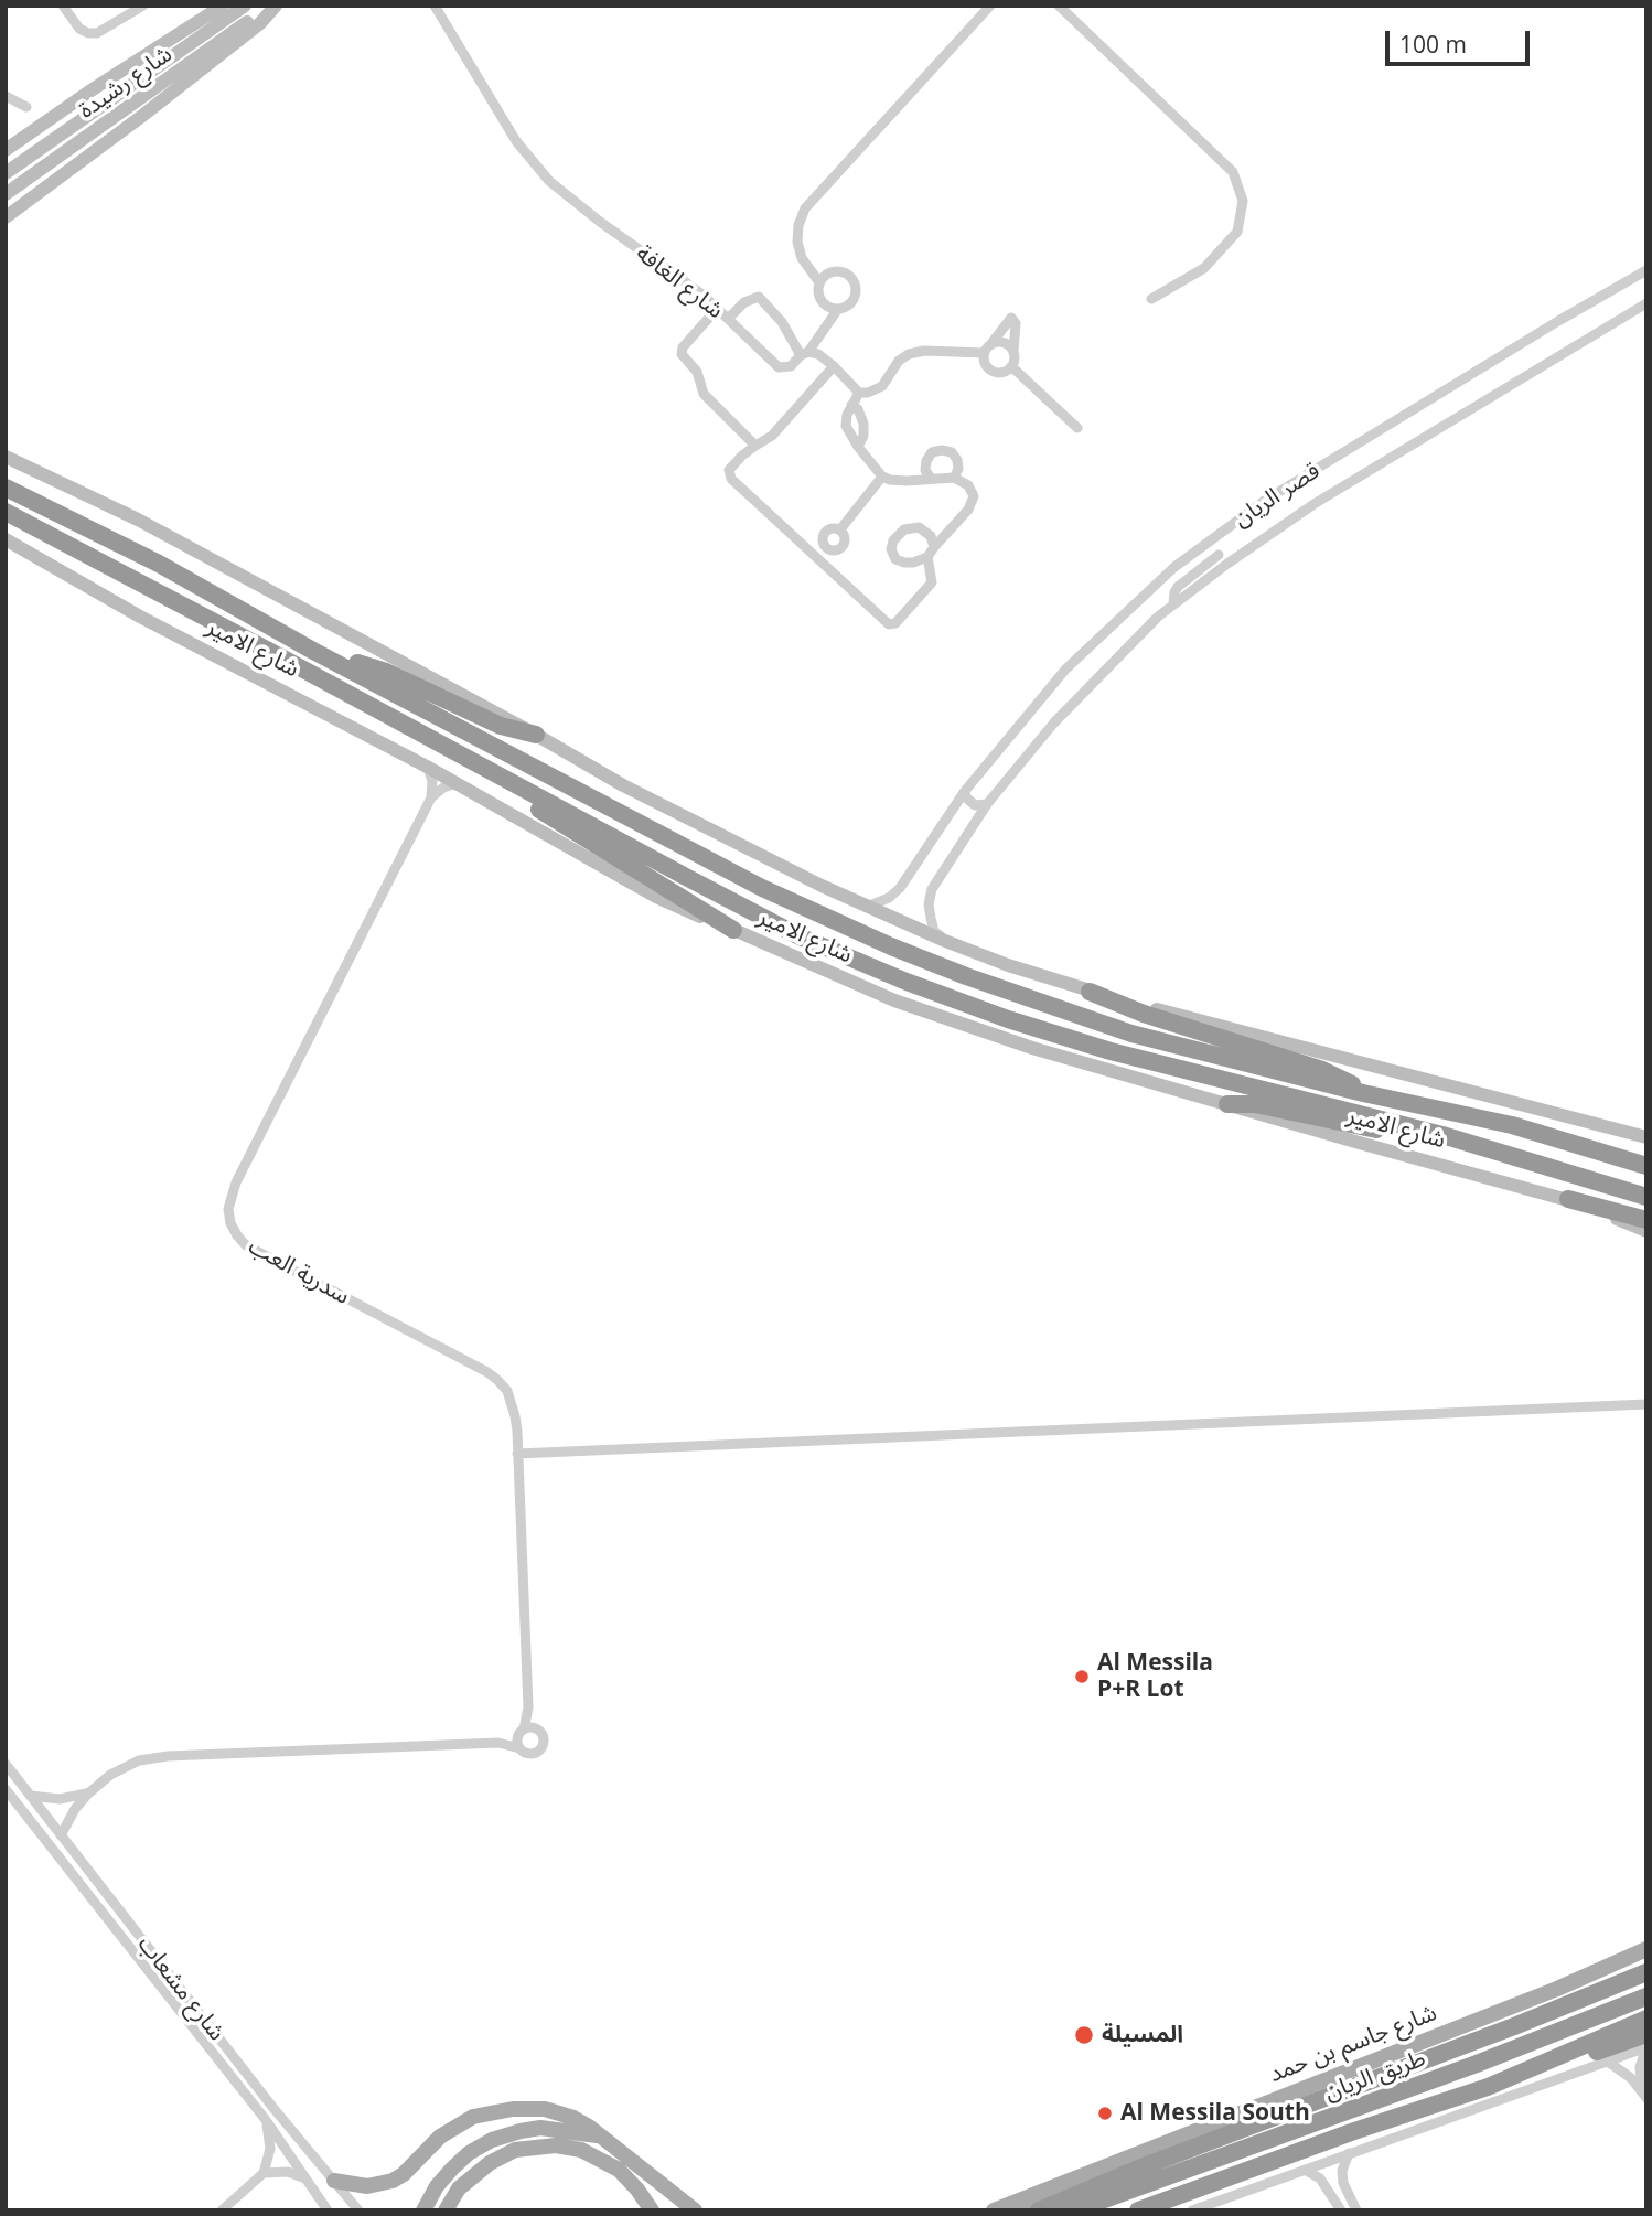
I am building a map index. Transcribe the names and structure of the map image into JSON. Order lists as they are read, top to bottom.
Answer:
{
  "streets": {
    "highway": ["شارع الامير", "طريق الريان"],
    "main road": ["شارع رشيدة", "شارع جاسم بن حمد"],
    "street": [
      "شارع الغافة",
      "قصر الريان",
      "سدرية العب",
      "شارع مشعاب"
    ]
  },
  "places": ["Al Messila P+R Lot", "المسيلة", "Al Messila South"],
  "scale_bar": "100 m"
}
